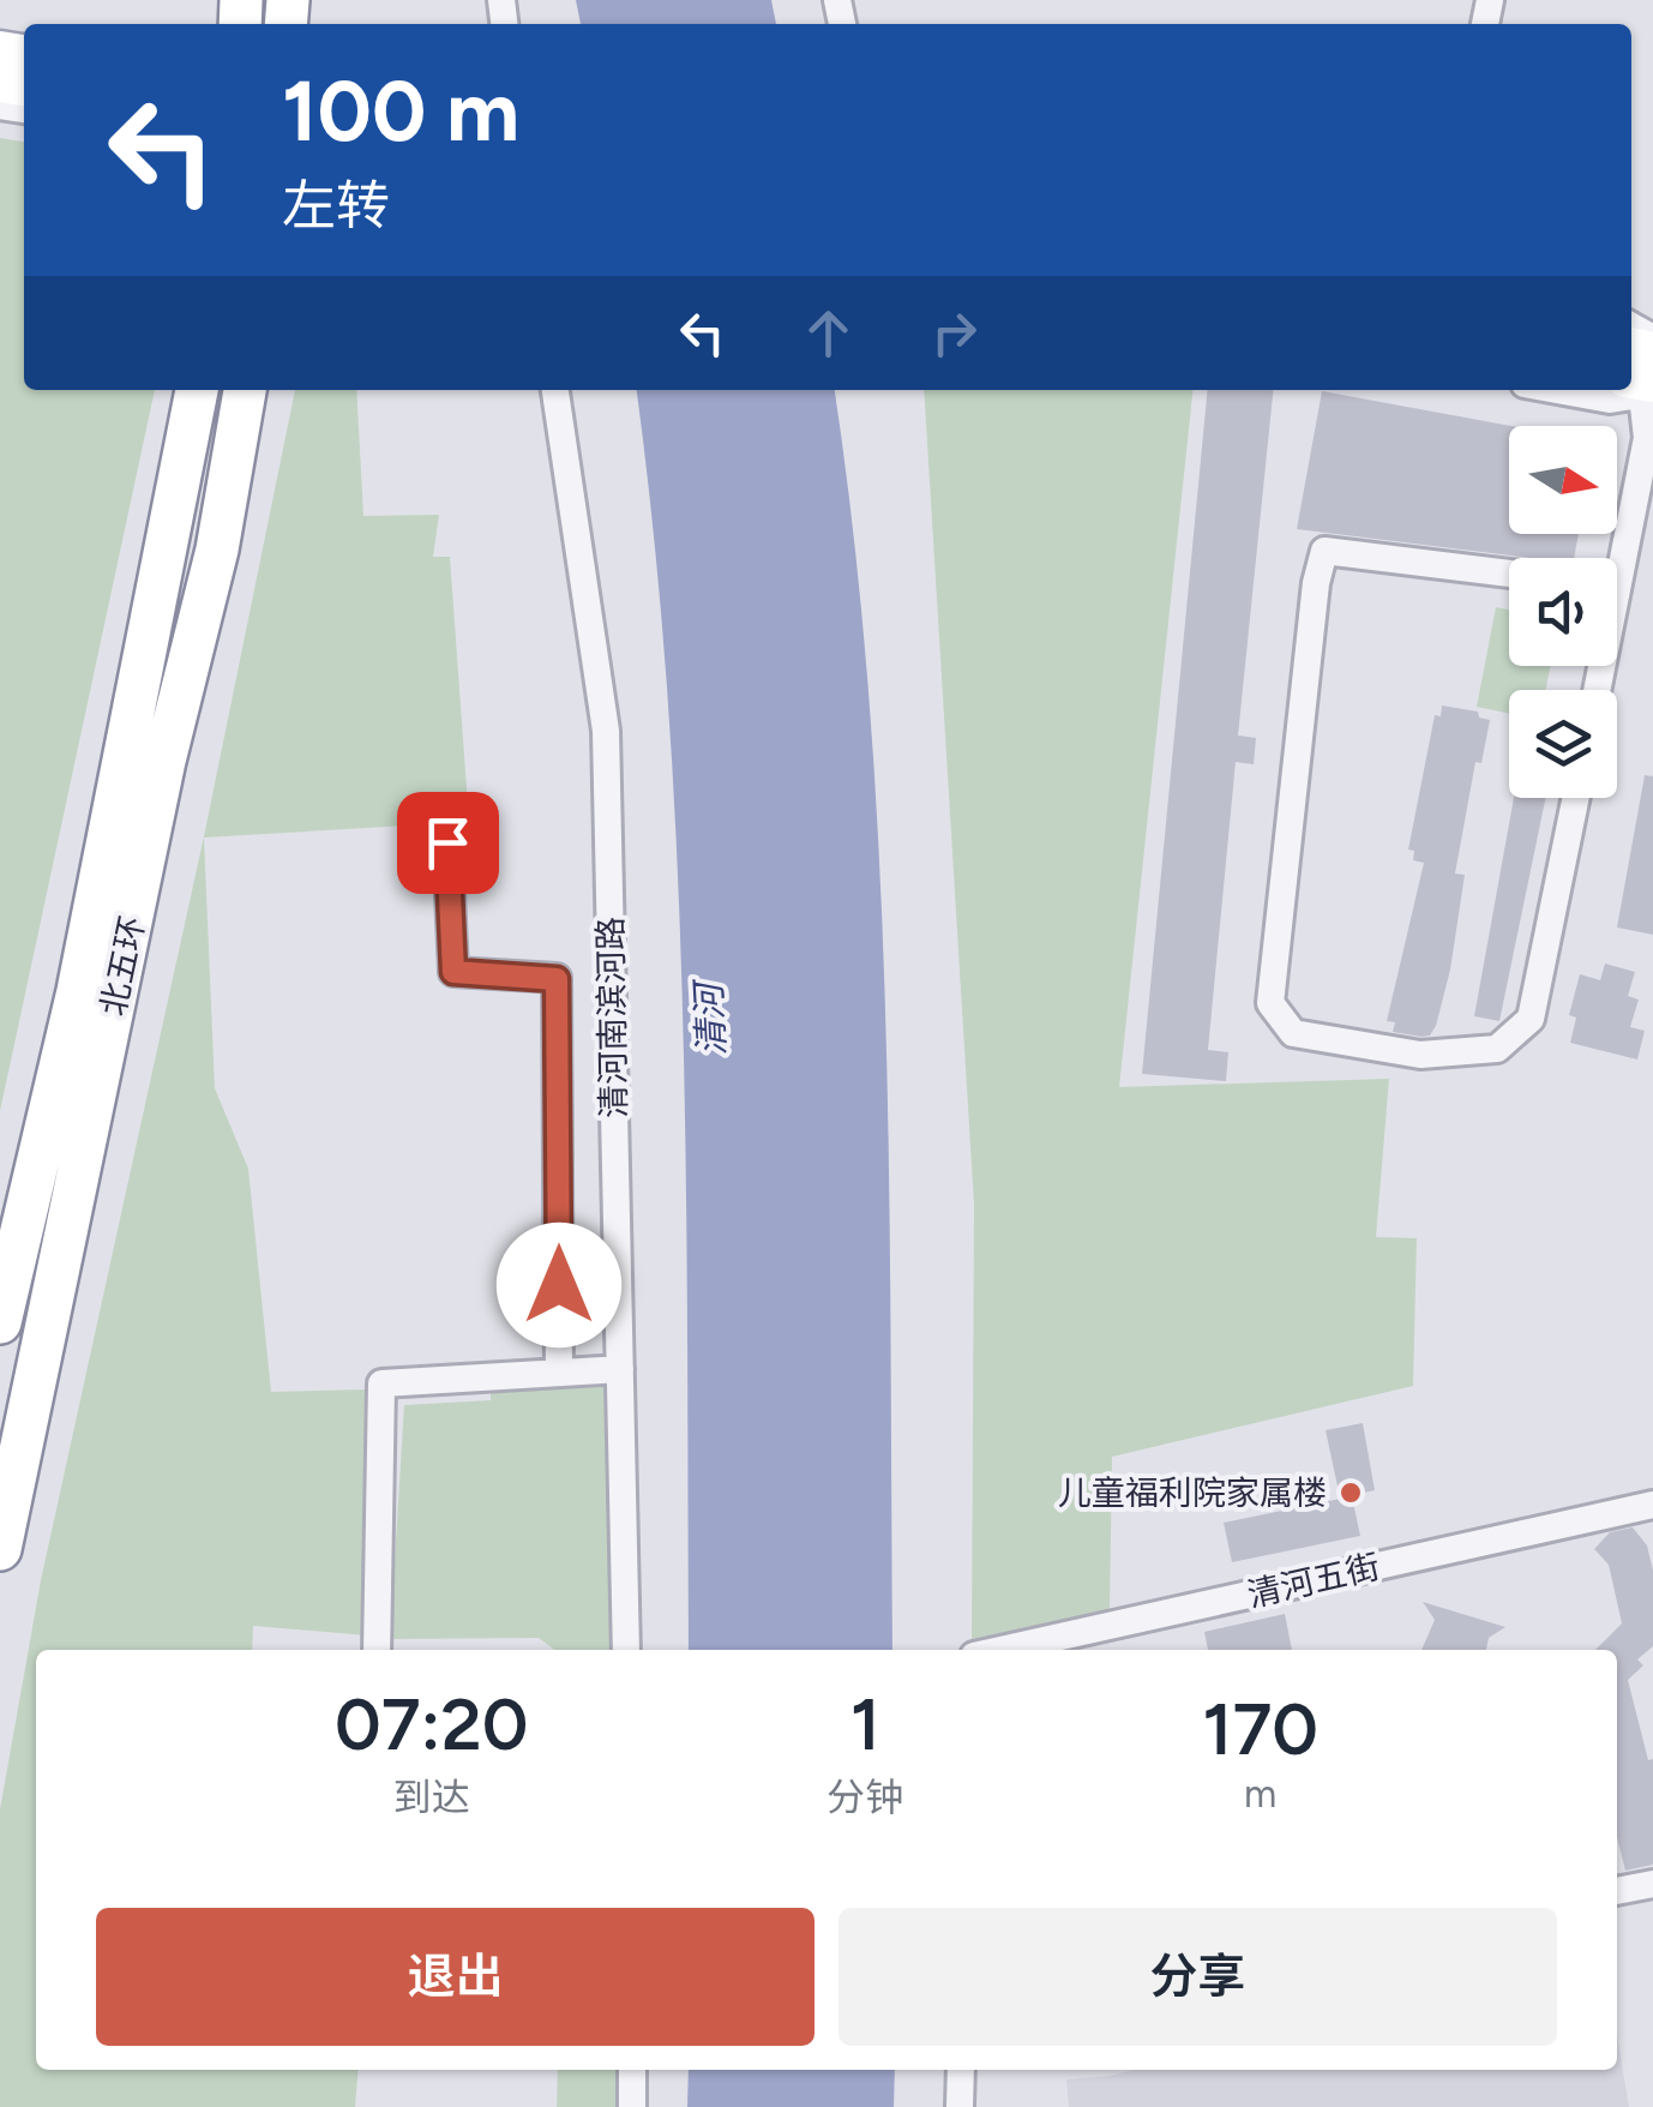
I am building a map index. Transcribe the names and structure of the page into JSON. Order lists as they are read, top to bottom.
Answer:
{
  "streets": {
    "highway": ["北五环"],
    "street": ["清河南滨河路", "清河五街"]
  },
  "water": ["清河"],
  "places": ["儿童福利院家属楼"],
  "north": "right",
  "page": {
    "turn": ["100 m", "左转"],
    "eta": [
      "07:20",
      "到达",
      "1",
      "分钟",
      "170",
      "m"
    ],
    "buttons": ["退出", "分享"]
  }
}
